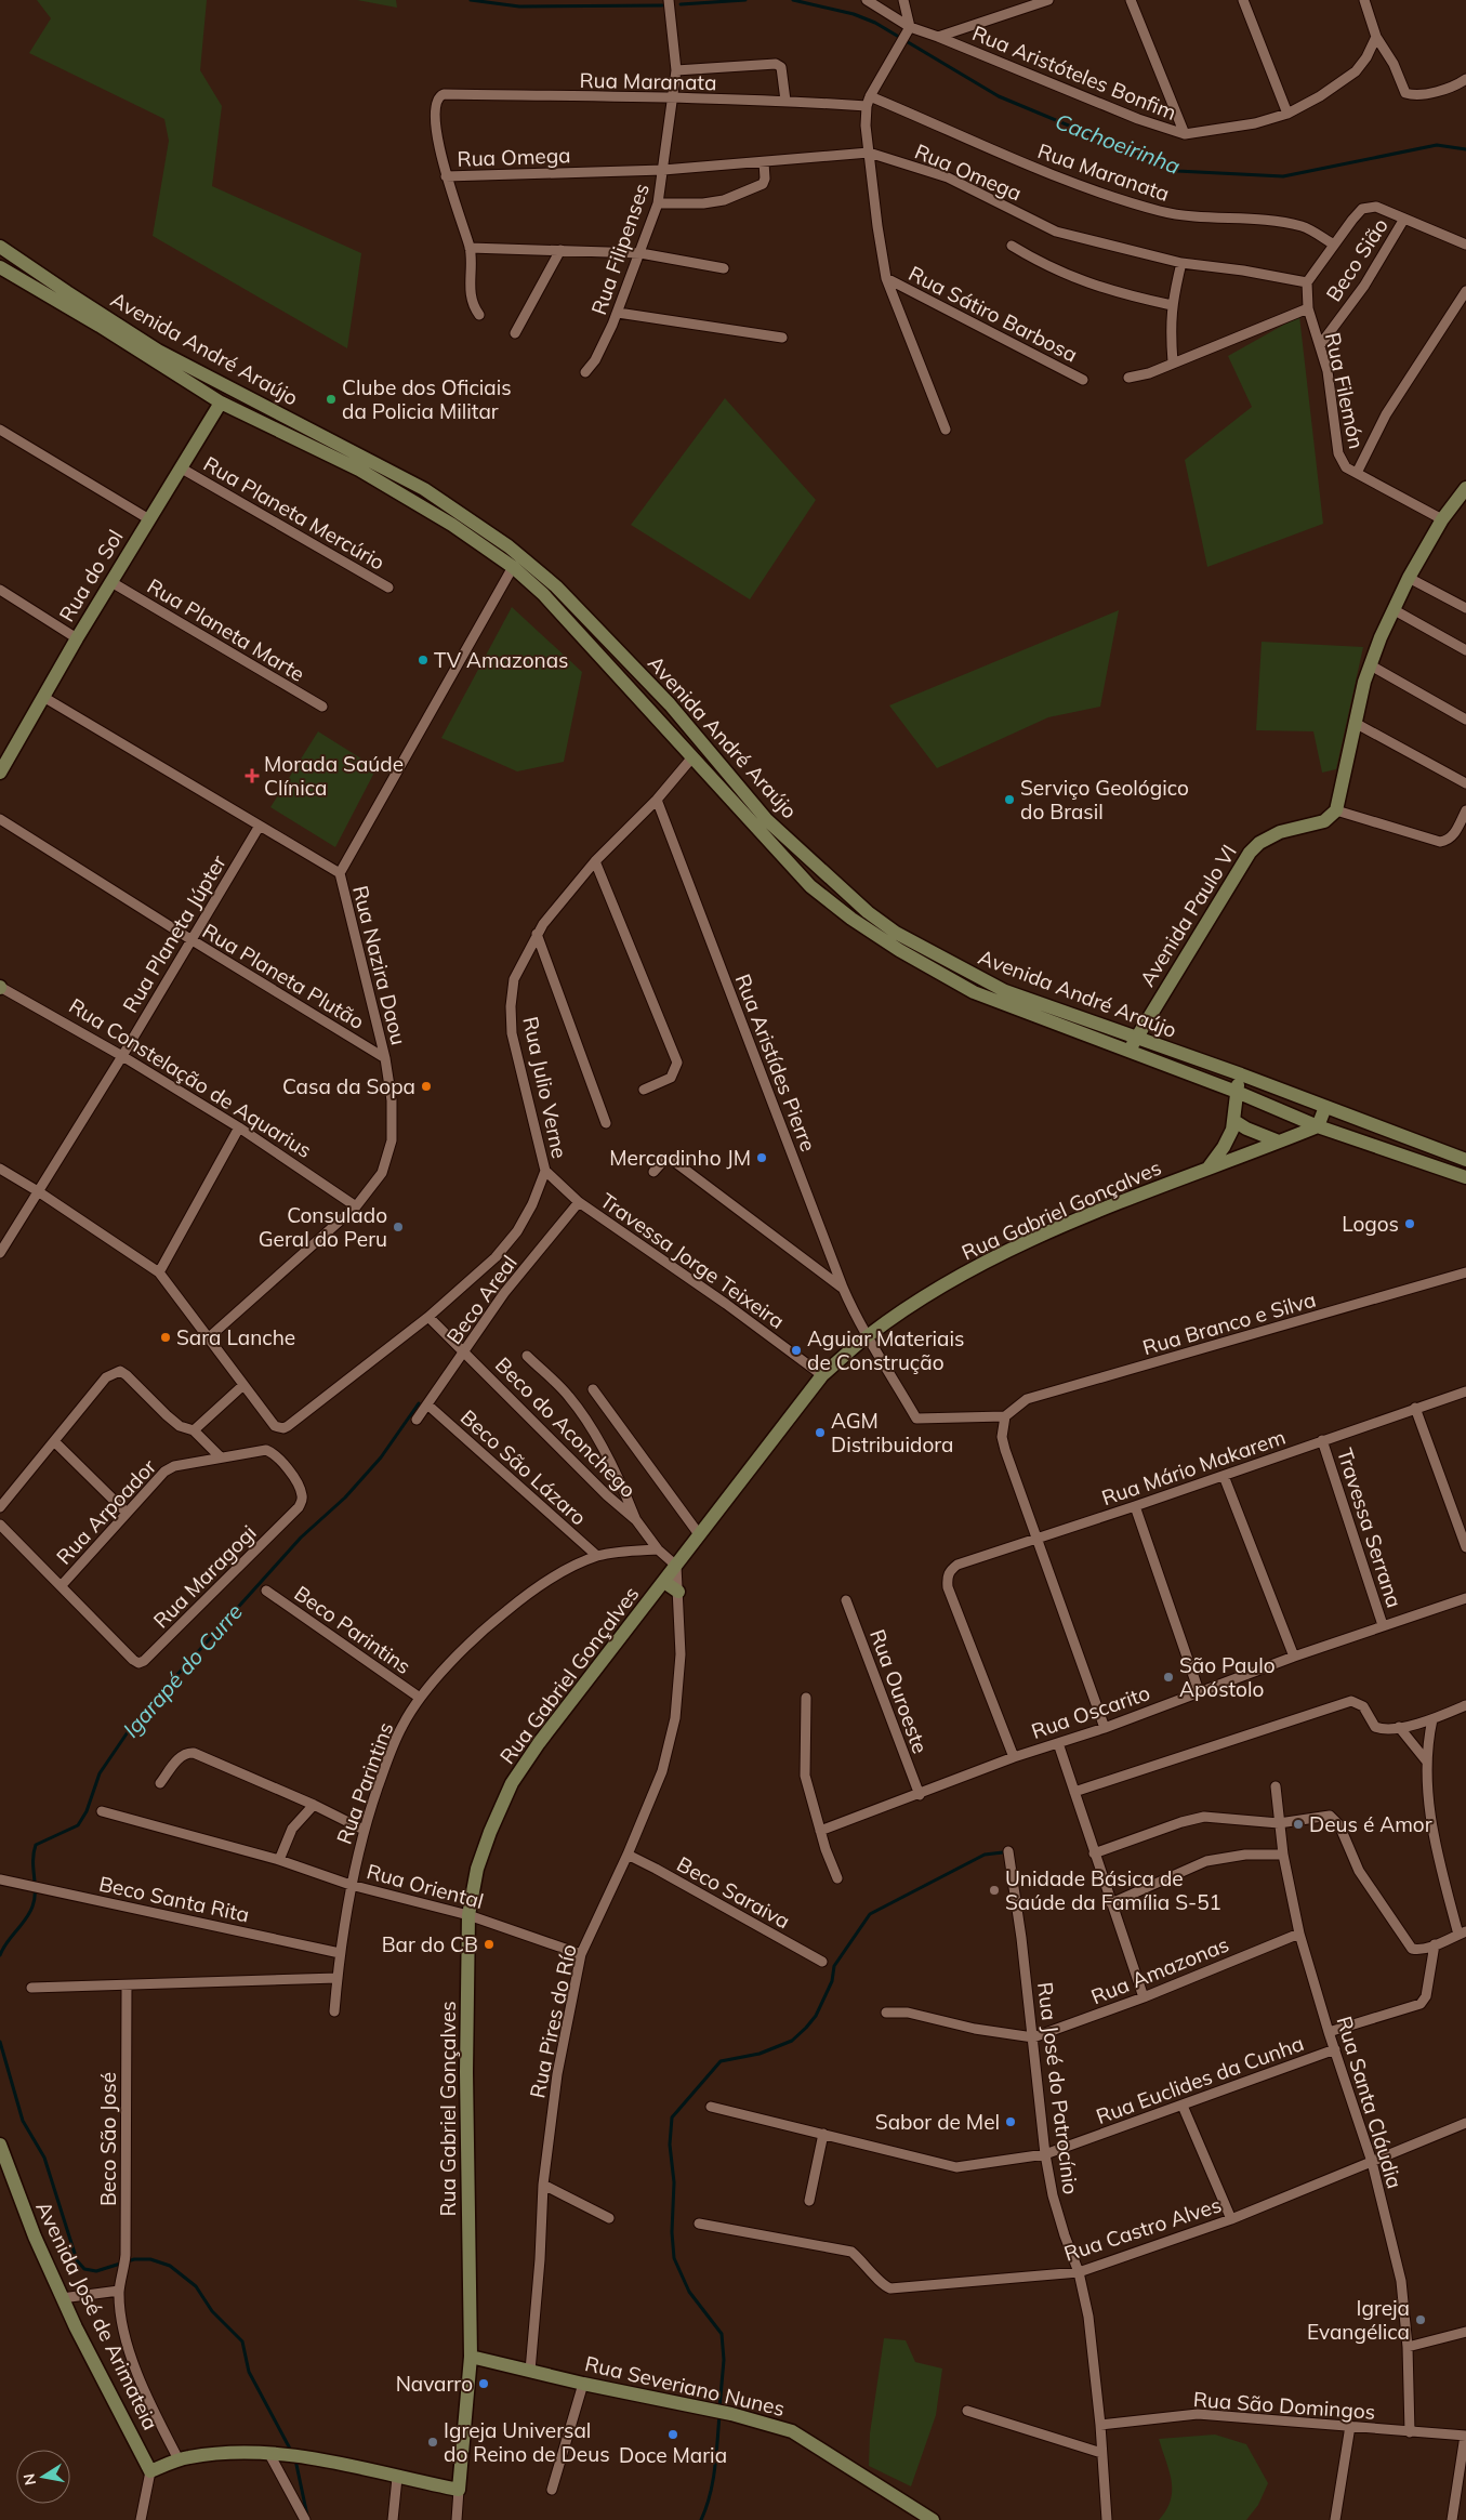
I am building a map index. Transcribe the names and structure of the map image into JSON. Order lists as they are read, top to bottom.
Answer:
{
  "streets": {
    "street": [
      "Rua Aristóteles Bonfim",
      "Rua Maranata",
      "Rua Omega",
      "Rua Filipenses",
      "Beco Sião",
      "Rua Sátiro Barbosa",
      "Avenida André Araújo",
      "Rua Filemón",
      "Rua Planeta Mercúrio",
      "Rua do Sol",
      "Rua Planeta Marte",
      "Avenida Paulo VI",
      "Rua Planeta Júpter",
      "Rua Nazira Daou",
      "Rua Planeta Plutão",
      "Rua Aristídes Pierre",
      "Rua Constelação de Aquarius",
      "Rua Julio Verne",
      "Rua Gabriel Gonçalves",
      "Travessa Jorge Teixeira",
      "Beco Areal",
      "Rua Branco e Silva",
      "Beco do Aconchego",
      "Beco São Lázaro",
      "Rua Mário Makarem",
      "Rua Arpoador",
      "Travessa Serrana",
      "Rua Maragogi",
      "Beco Parintins",
      "Rua Ouroeste",
      "Rua Oscarito",
      "Rua Parintins",
      "Rua Oriental",
      "Beco Saraiva",
      "Beco Santa Rita",
      "Rua Amazonas",
      "Rua Pires do Río",
      "Rua Euclides da Cunha",
      "Rua José do Patrocínio",
      "Rua Santa Cláudia",
      "Beco São José",
      "Rua Castro Alves",
      "Avenida José de Arimateia",
      "Rua Severiano Nunes",
      "Rua São Domingos"
    ]
  },
  "crossings": [
    ["Rua Maranata", "Rua Omega"],
    ["Rua Maranata", "Rua Filipenses"],
    ["Rua Omega", "Rua Filipenses"],
    ["Rua Omega", "Rua Filemón"],
    ["Beco Sião", "Rua Filemón"],
    ["Avenida André Araújo", "Rua do Sol"],
    ["Avenida André Araújo", "Avenida Paulo VI"],
    ["Avenida André Araújo", "Rua Nazira Daou"],
    ["Avenida André Araújo", "Rua Julio Verne"],
    ["Avenida André Araújo", "Rua Gabriel Gonçalves"],
    ["Rua Planeta Mercúrio", "Rua do Sol"],
    ["Rua do Sol", "Rua Planeta Marte"],
    ["Rua Planeta Júpter", "Rua Planeta Plutão"],
    ["Rua Planeta Júpter", "Rua Constelação de Aquarius"],
    ["Rua Nazira Daou", "Rua Planeta Plutão"],
    ["Rua Nazira Daou", "Rua Constelação de Aquarius"],
    ["Rua Aristídes Pierre", "Rua Julio Verne"],
    ["Rua Aristídes Pierre", "Rua Gabriel Gonçalves"],
    ["Rua Aristídes Pierre", "Rua Branco e Silva"],
    ["Rua Julio Verne", "Travessa Jorge Teixeira"],
    ["Rua Julio Verne", "Beco do Aconchego"],
    ["Rua Gabriel Gonçalves", "Travessa Jorge Teixeira"],
    ["Rua Gabriel Gonçalves", "Beco do Aconchego"],
    ["Rua Gabriel Gonçalves", "Rua Oriental"],
    ["Rua Gabriel Gonçalves", "Rua Pires do Río"],
    ["Rua Gabriel Gonçalves", "Rua Severiano Nunes"],
    ["Travessa Jorge Teixeira", "Beco Areal"],
    ["Beco Areal", "Beco do Aconchego"],
    ["Beco Areal", "Beco São Lázaro"],
    ["Beco do Aconchego", "Rua Parintins"],
    ["Beco do Aconchego", "Rua Pires do Río"],
    ["Beco São Lázaro", "Rua Parintins"],
    ["Rua Mário Makarem", "Travessa Serrana"],
    ["Rua Mário Makarem", "Rua Oscarito"],
    ["Rua Arpoador", "Rua Maragogi"],
    ["Travessa Serrana", "Rua Oscarito"],
    ["Beco Parintins", "Rua Parintins"],
    ["Rua Ouroeste", "Rua Oscarito"],
    ["Rua Parintins", "Rua Oriental"],
    ["Rua Parintins", "Beco Santa Rita"],
    ["Rua Oriental", "Rua Pires do Río"],
    ["Beco Saraiva", "Rua Pires do Río"],
    ["Rua Amazonas", "Rua José do Patrocínio"],
    ["Rua Amazonas", "Rua Santa Cláudia"],
    ["Rua Pires do Río", "Rua Severiano Nunes"],
    ["Rua Euclides da Cunha", "Rua José do Patrocínio"],
    ["Rua Euclides da Cunha", "Rua Santa Cláudia"],
    ["Rua José do Patrocínio", "Rua Castro Alves"],
    ["Rua José do Patrocínio", "Rua São Domingos"],
    ["Rua Santa Cláudia", "Rua Castro Alves"],
    ["Rua Santa Cláudia", "Rua São Domingos"]
  ],
  "water": ["Cachoeirinha", "Igarapé do Curre"],
  "places": {
    "other": [
      "Clube dos Oficiais da Policia Militar",
      "TV Amazonas",
      "Serviço Geológico do Brasil",
      "Casa da Sopa",
      "Mercadinho JM",
      "Logos",
      "Consulado Geral do Peru",
      "Sara Lanche",
      "Aguiar Materiais de Construção",
      "AGM Distribuidora",
      "São Paulo Apóstolo",
      "Deus é Amor",
      "Unidade Básica de Saúde da Família S-51",
      "Bar do CB",
      "Sabor de Mel",
      "Igreja Evangélica",
      "Navarro",
      "Doce Maria",
      "Igreja Universal do Reino de Deus"
    ],
    "health": ["Morada Saúde Clínica"]
  },
  "north": "left"
}
